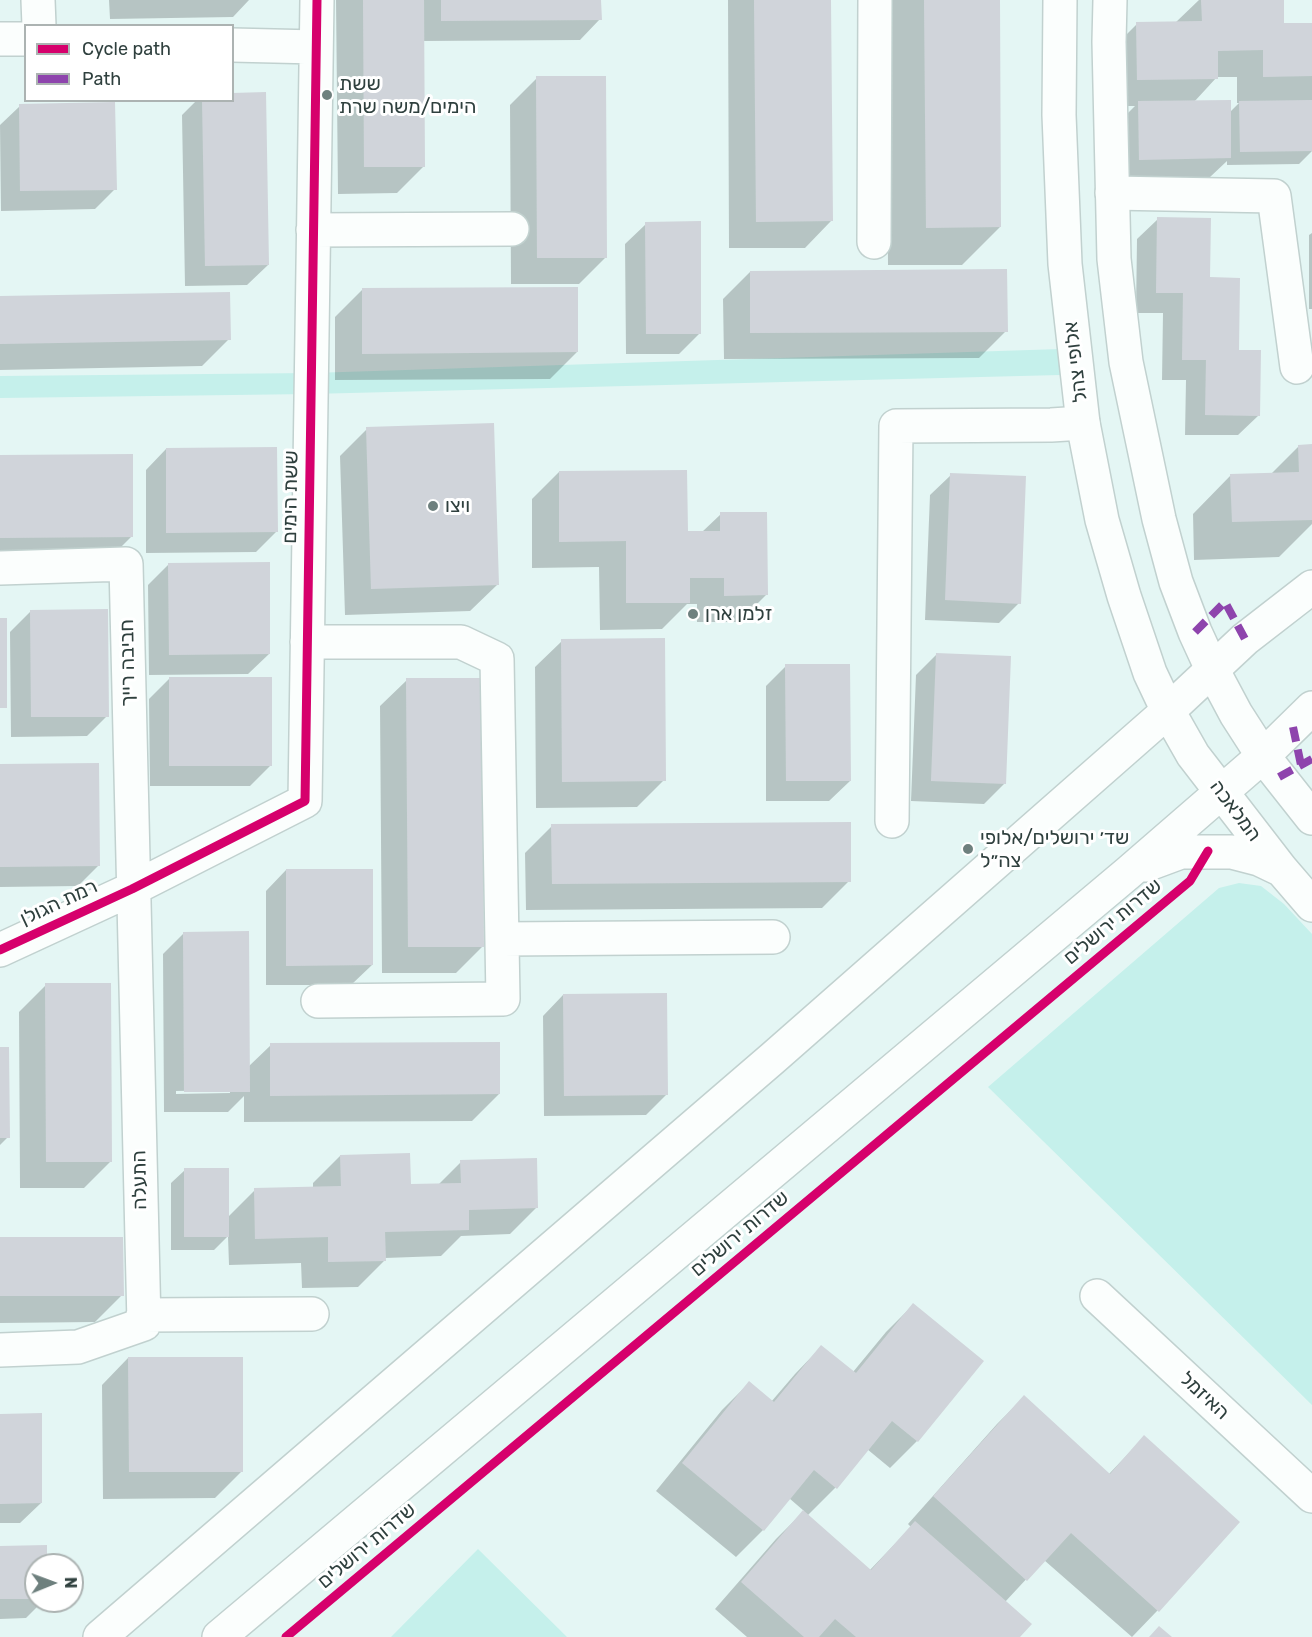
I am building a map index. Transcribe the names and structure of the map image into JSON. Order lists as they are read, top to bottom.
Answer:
{
  "streets": {
    "main road": [
      "אלופי צהל",
      "ששת הימים",
      "חביבה רייך",
      "המלאכה",
      "רמת הגולן",
      "שדרות ירושלים",
      "התעלה",
      "האיזמל"
    ]
  },
  "crossings": [
    ["אלופי צהל", "המלאכה"],
    ["ששת הימים", "חביבה רייך"],
    ["ששת הימים", "רמת הגולן"],
    ["ששת הימים", "התעלה"],
    ["חביבה רייך", "רמת הגולן"],
    ["חביבה רייך", "התעלה"],
    ["המלאכה", "שדרות ירושלים"],
    ["רמת הגולן", "התעלה"]
  ],
  "places": [
    "ששת הימים/משה שרת",
    "ויצו",
    "זלמן ארן",
    "שד׳ ירושלים/אלופי צה״ל"
  ],
  "legend": ["Cycle path", "Path"],
  "north": "right"
}
